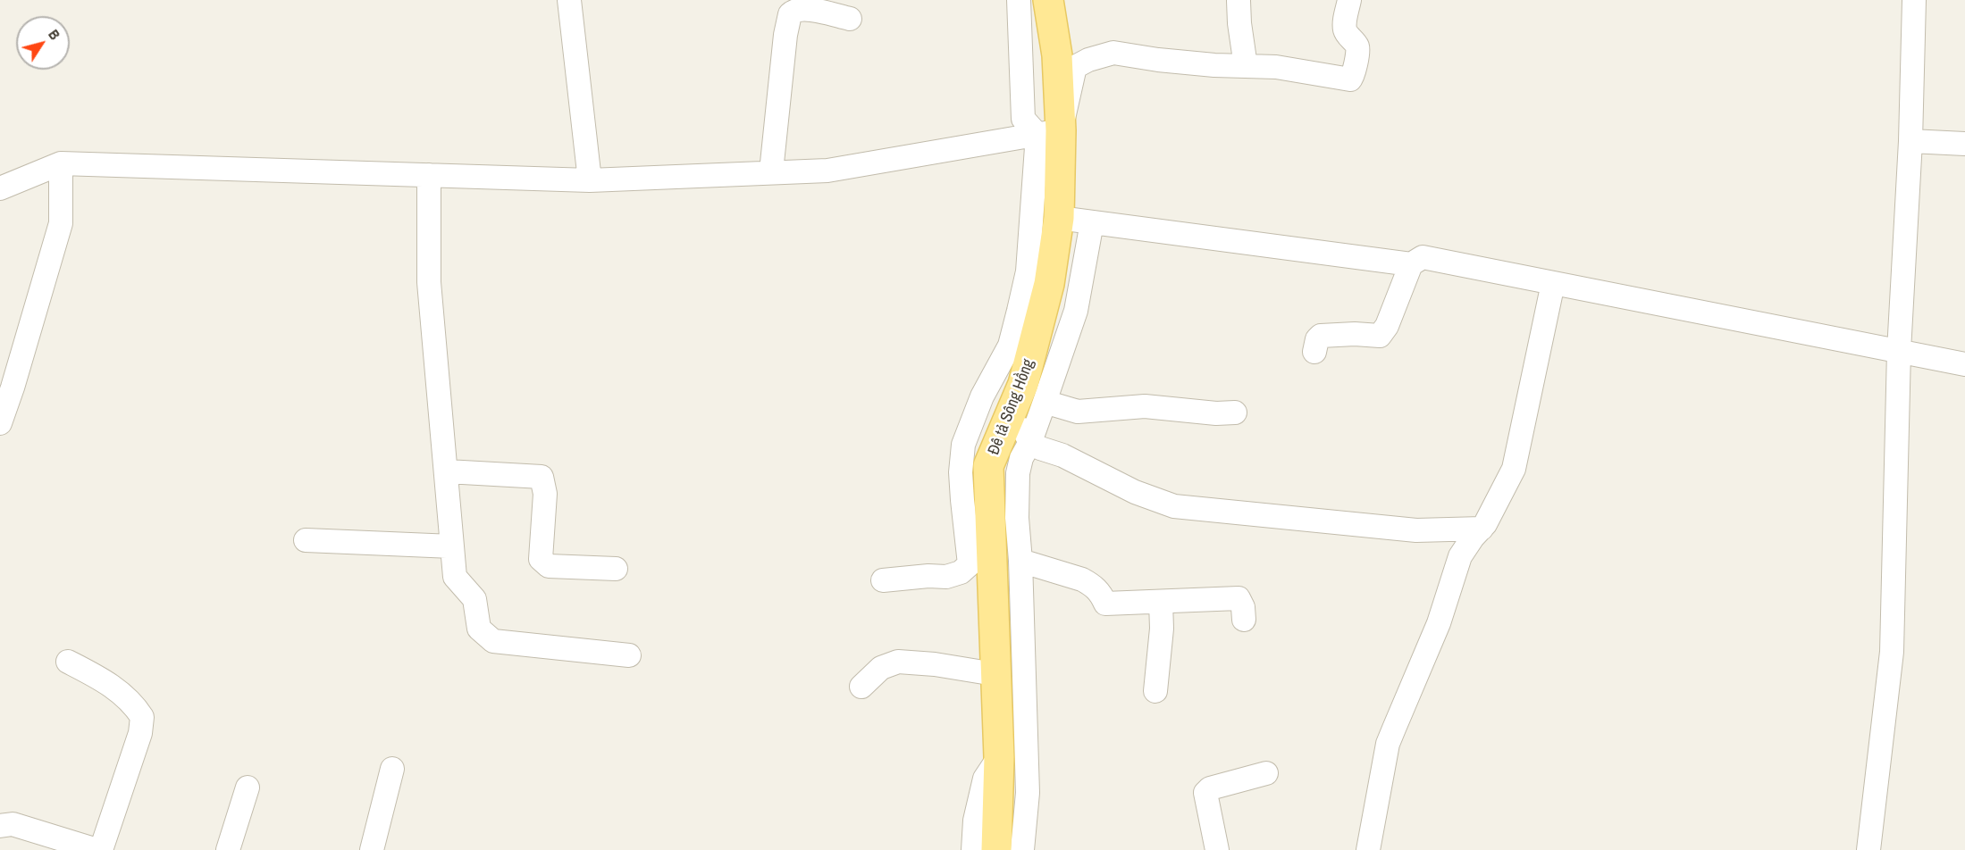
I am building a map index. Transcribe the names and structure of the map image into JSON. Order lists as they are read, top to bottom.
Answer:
{
  "streets": {
    "main road": ["Đê tả Sông Hồng"]
  },
  "north": "top right"
}
